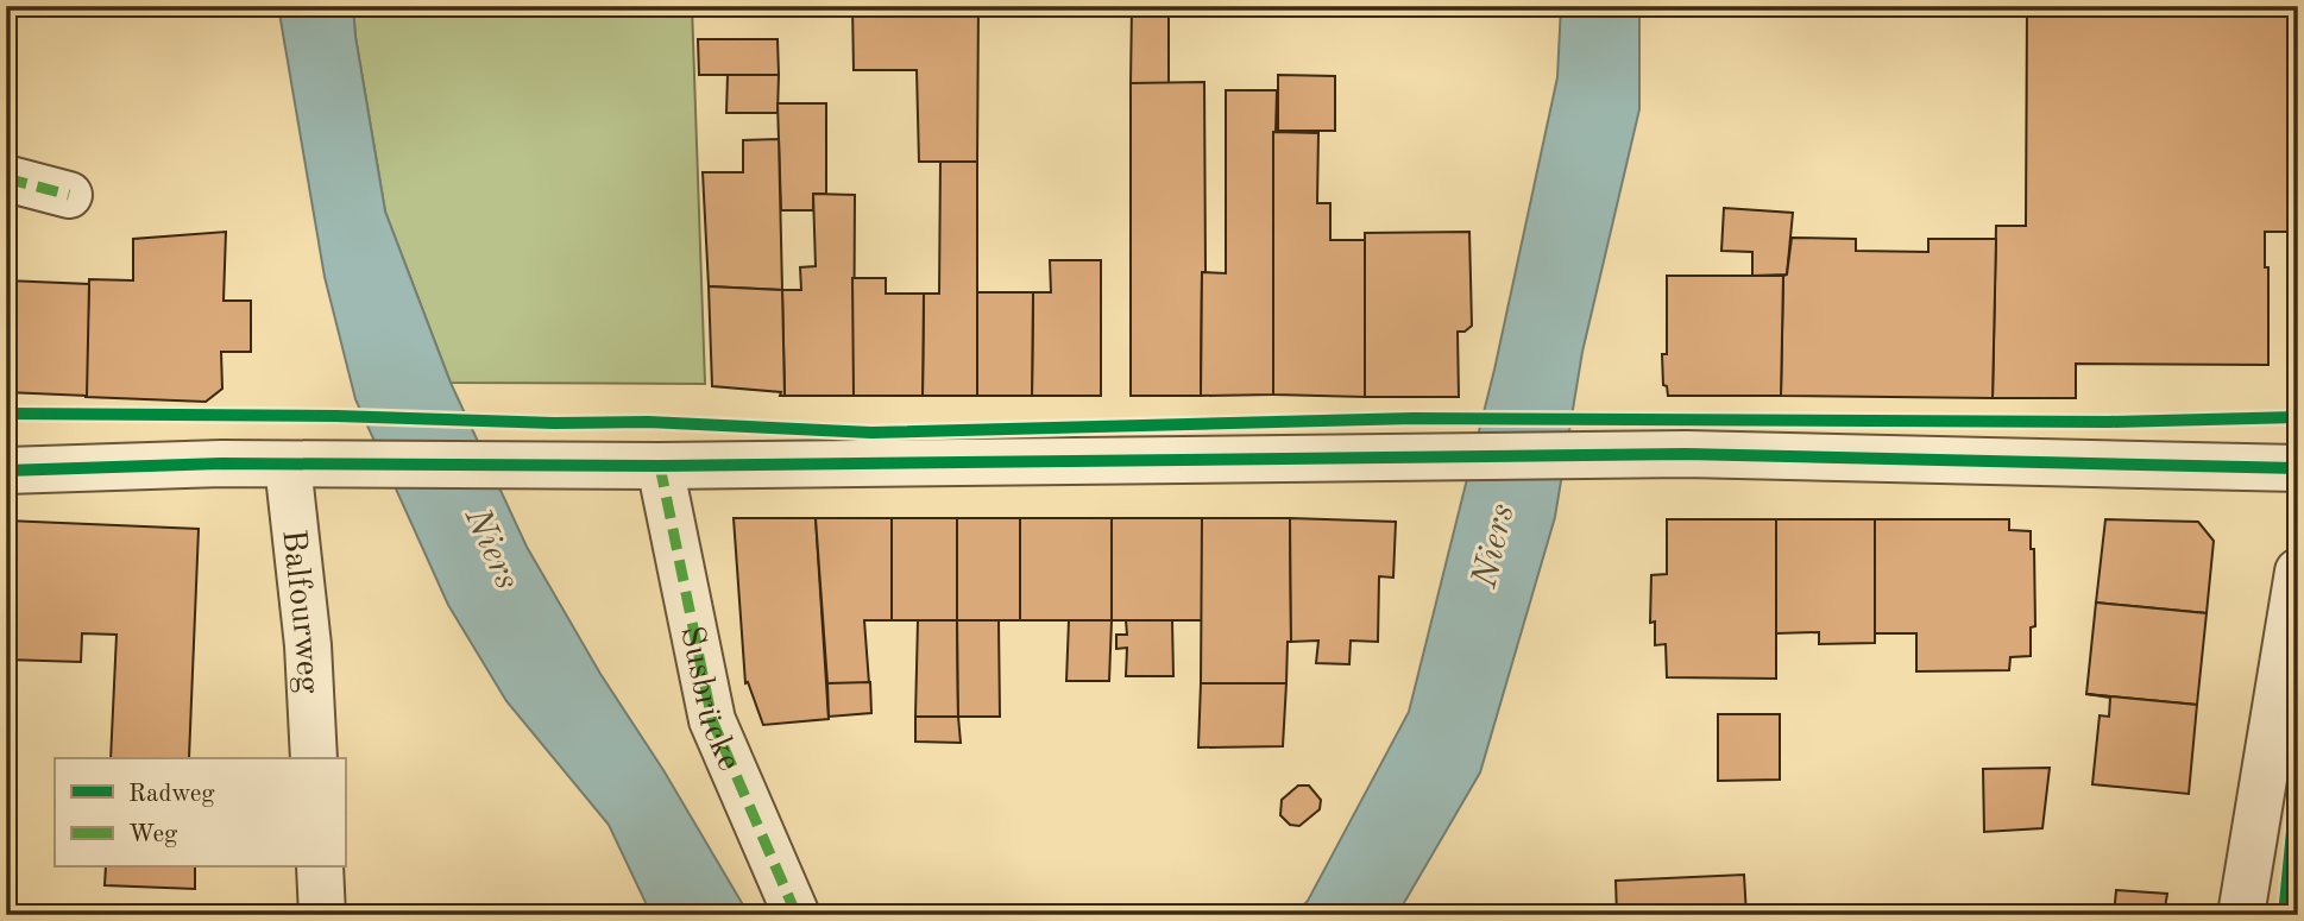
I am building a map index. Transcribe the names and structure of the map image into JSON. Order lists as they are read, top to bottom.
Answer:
{
  "streets": {
    "street": ["Balfourweg", "Susbrücke"]
  },
  "water": ["Niers"],
  "legend": ["Radweg", "Weg"]
}
